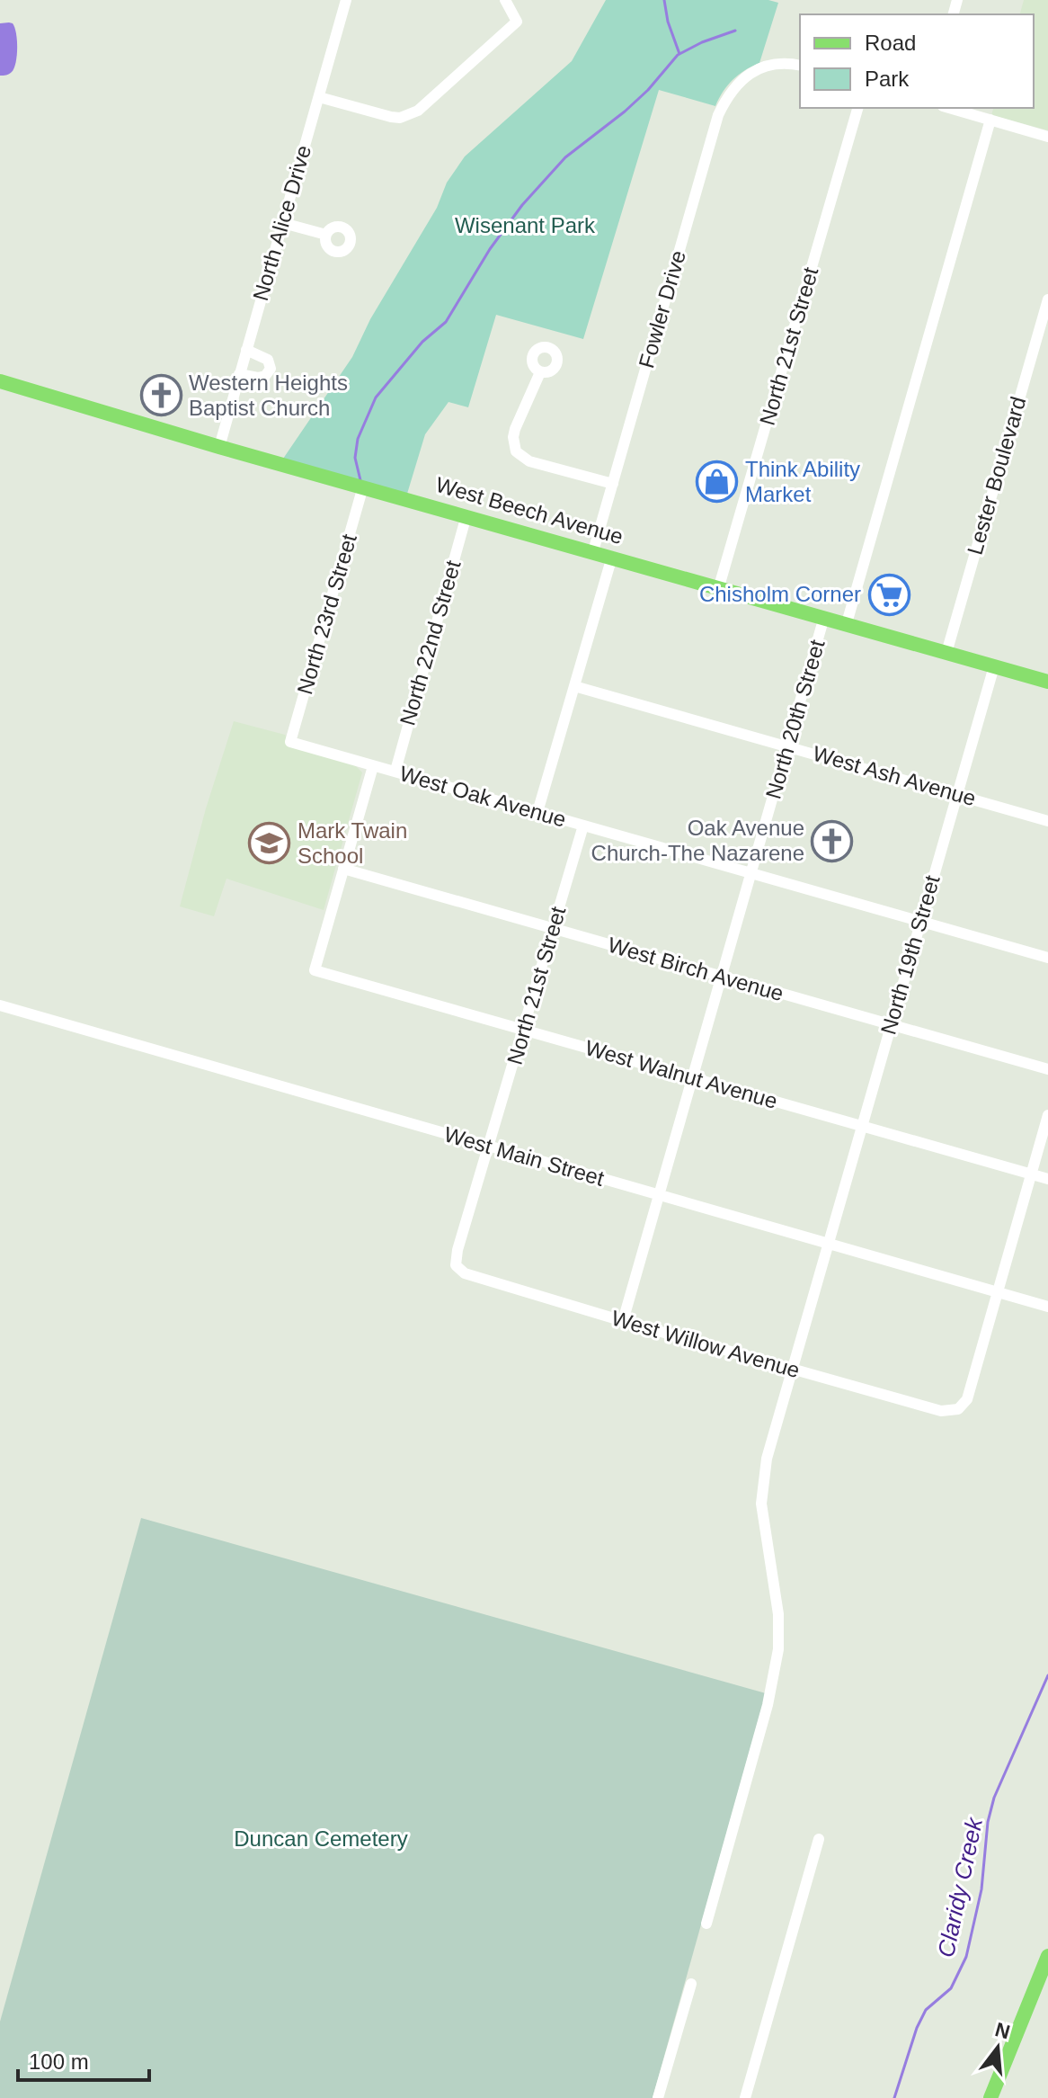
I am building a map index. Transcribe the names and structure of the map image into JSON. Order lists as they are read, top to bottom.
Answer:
{
  "streets": {
    "main road": ["West Beech Avenue"],
    "street": [
      "North Alice Drive",
      "Fowler Drive",
      "North 21st Street",
      "Lester Boulevard",
      "North 23rd Street",
      "North 22nd Street",
      "North 20th Street",
      "West Ash Avenue",
      "West Oak Avenue",
      "North 19th Street",
      "West Birch Avenue",
      "West Walnut Avenue",
      "West Main Street",
      "West Willow Avenue"
    ]
  },
  "crossings": [
    ["North Alice Drive", "West Beech Avenue"],
    ["Fowler Drive", "West Beech Avenue"],
    ["North 21st Street", "West Beech Avenue"],
    ["North 21st Street", "West Oak Avenue"],
    ["North 21st Street", "West Birch Avenue"],
    ["North 21st Street", "West Walnut Avenue"],
    ["North 21st Street", "West Main Street"],
    ["North 21st Street", "West Willow Avenue"],
    ["Lester Boulevard", "West Beech Avenue"],
    ["West Beech Avenue", "North 23rd Street"],
    ["West Beech Avenue", "North 22nd Street"],
    ["West Beech Avenue", "North 20th Street"],
    ["West Beech Avenue", "North 19th Street"],
    ["North 23rd Street", "West Oak Avenue"],
    ["North 22nd Street", "West Oak Avenue"],
    ["North 20th Street", "West Ash Avenue"],
    ["North 20th Street", "West Oak Avenue"],
    ["North 20th Street", "West Birch Avenue"],
    ["North 20th Street", "West Walnut Avenue"],
    ["North 20th Street", "West Main Street"],
    ["North 20th Street", "West Willow Avenue"],
    ["West Ash Avenue", "North 19th Street"],
    ["West Oak Avenue", "North 19th Street"],
    ["North 19th Street", "West Birch Avenue"],
    ["North 19th Street", "West Walnut Avenue"],
    ["North 19th Street", "West Main Street"],
    ["North 19th Street", "West Willow Avenue"],
    ["West Birch Avenue", "West Walnut Avenue"],
    ["West Main Street", "West Willow Avenue"]
  ],
  "water": ["Claridy Creek"],
  "parks": ["Wisenant Park", "Duncan Cemetery"],
  "places": {
    "church": ["Western Heights Baptist Church", "Oak Avenue Church-The Nazarene"],
    "shop": ["Think Ability Market"],
    "supermarket": ["Chisholm Corner"],
    "school or university": ["Mark Twain School"]
  },
  "legend": ["Road", "Park"],
  "scale_bar": "100 m",
  "north": "top"
}
